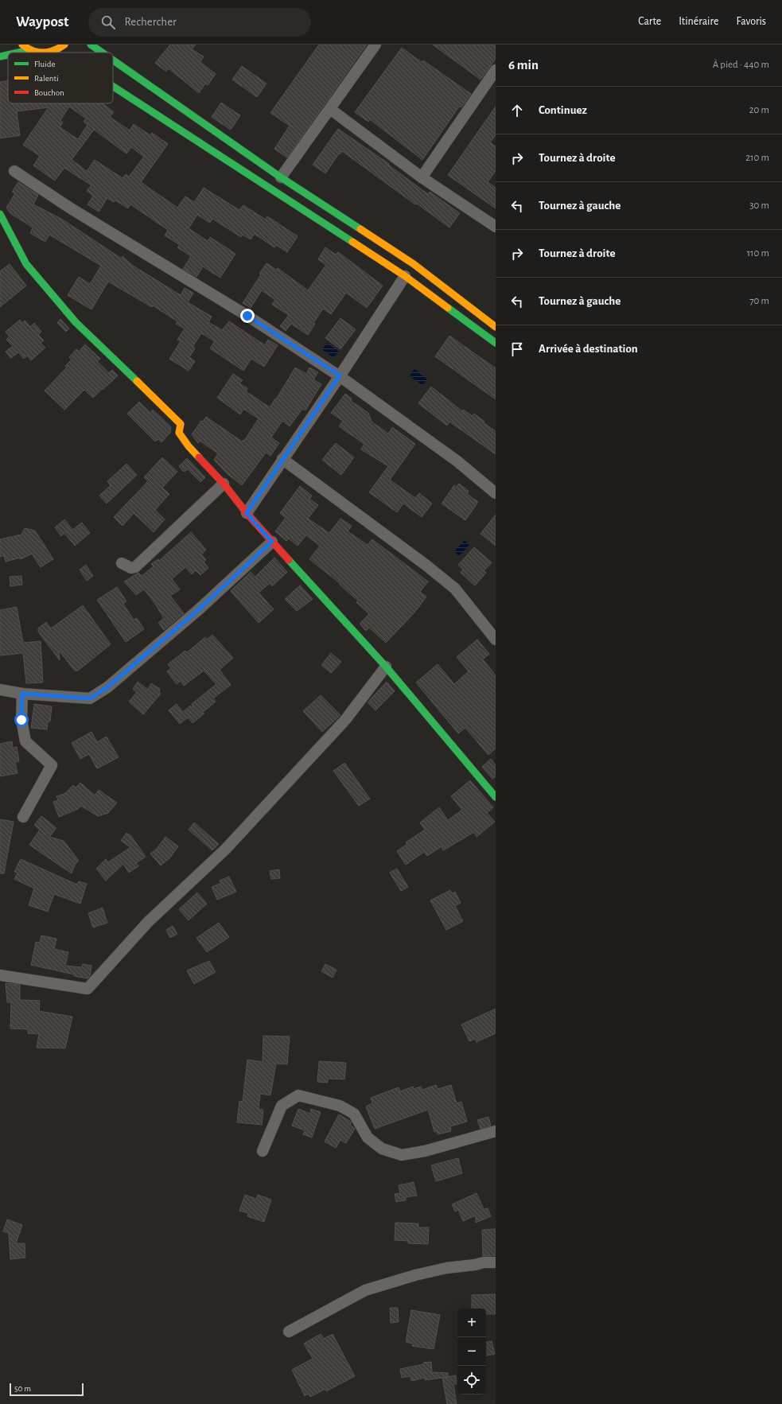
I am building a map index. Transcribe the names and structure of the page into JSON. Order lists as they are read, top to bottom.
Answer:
{
  "legend": ["Fluide", "Ralenti", "Bouchon"],
  "scale_bar": "50 m",
  "page": {
    "header": "Waypost",
    "search": "Rechercher",
    "nav": ["Carte", "Itinéraire", "Favoris"],
    "heading": ["6 min", "À pied · 440 m"],
    "list": [
      ["Continuez", "20 m"],
      ["Tournez à droite", "210 m"],
      ["Tournez à gauche", "30 m"],
      ["Tournez à droite", "110 m"],
      ["Tournez à gauche", "70 m"],
      "Arrivée à destination"
    ],
    "map_buttons": ["+", "−"],
    "scale": "50 m"
  }
}
